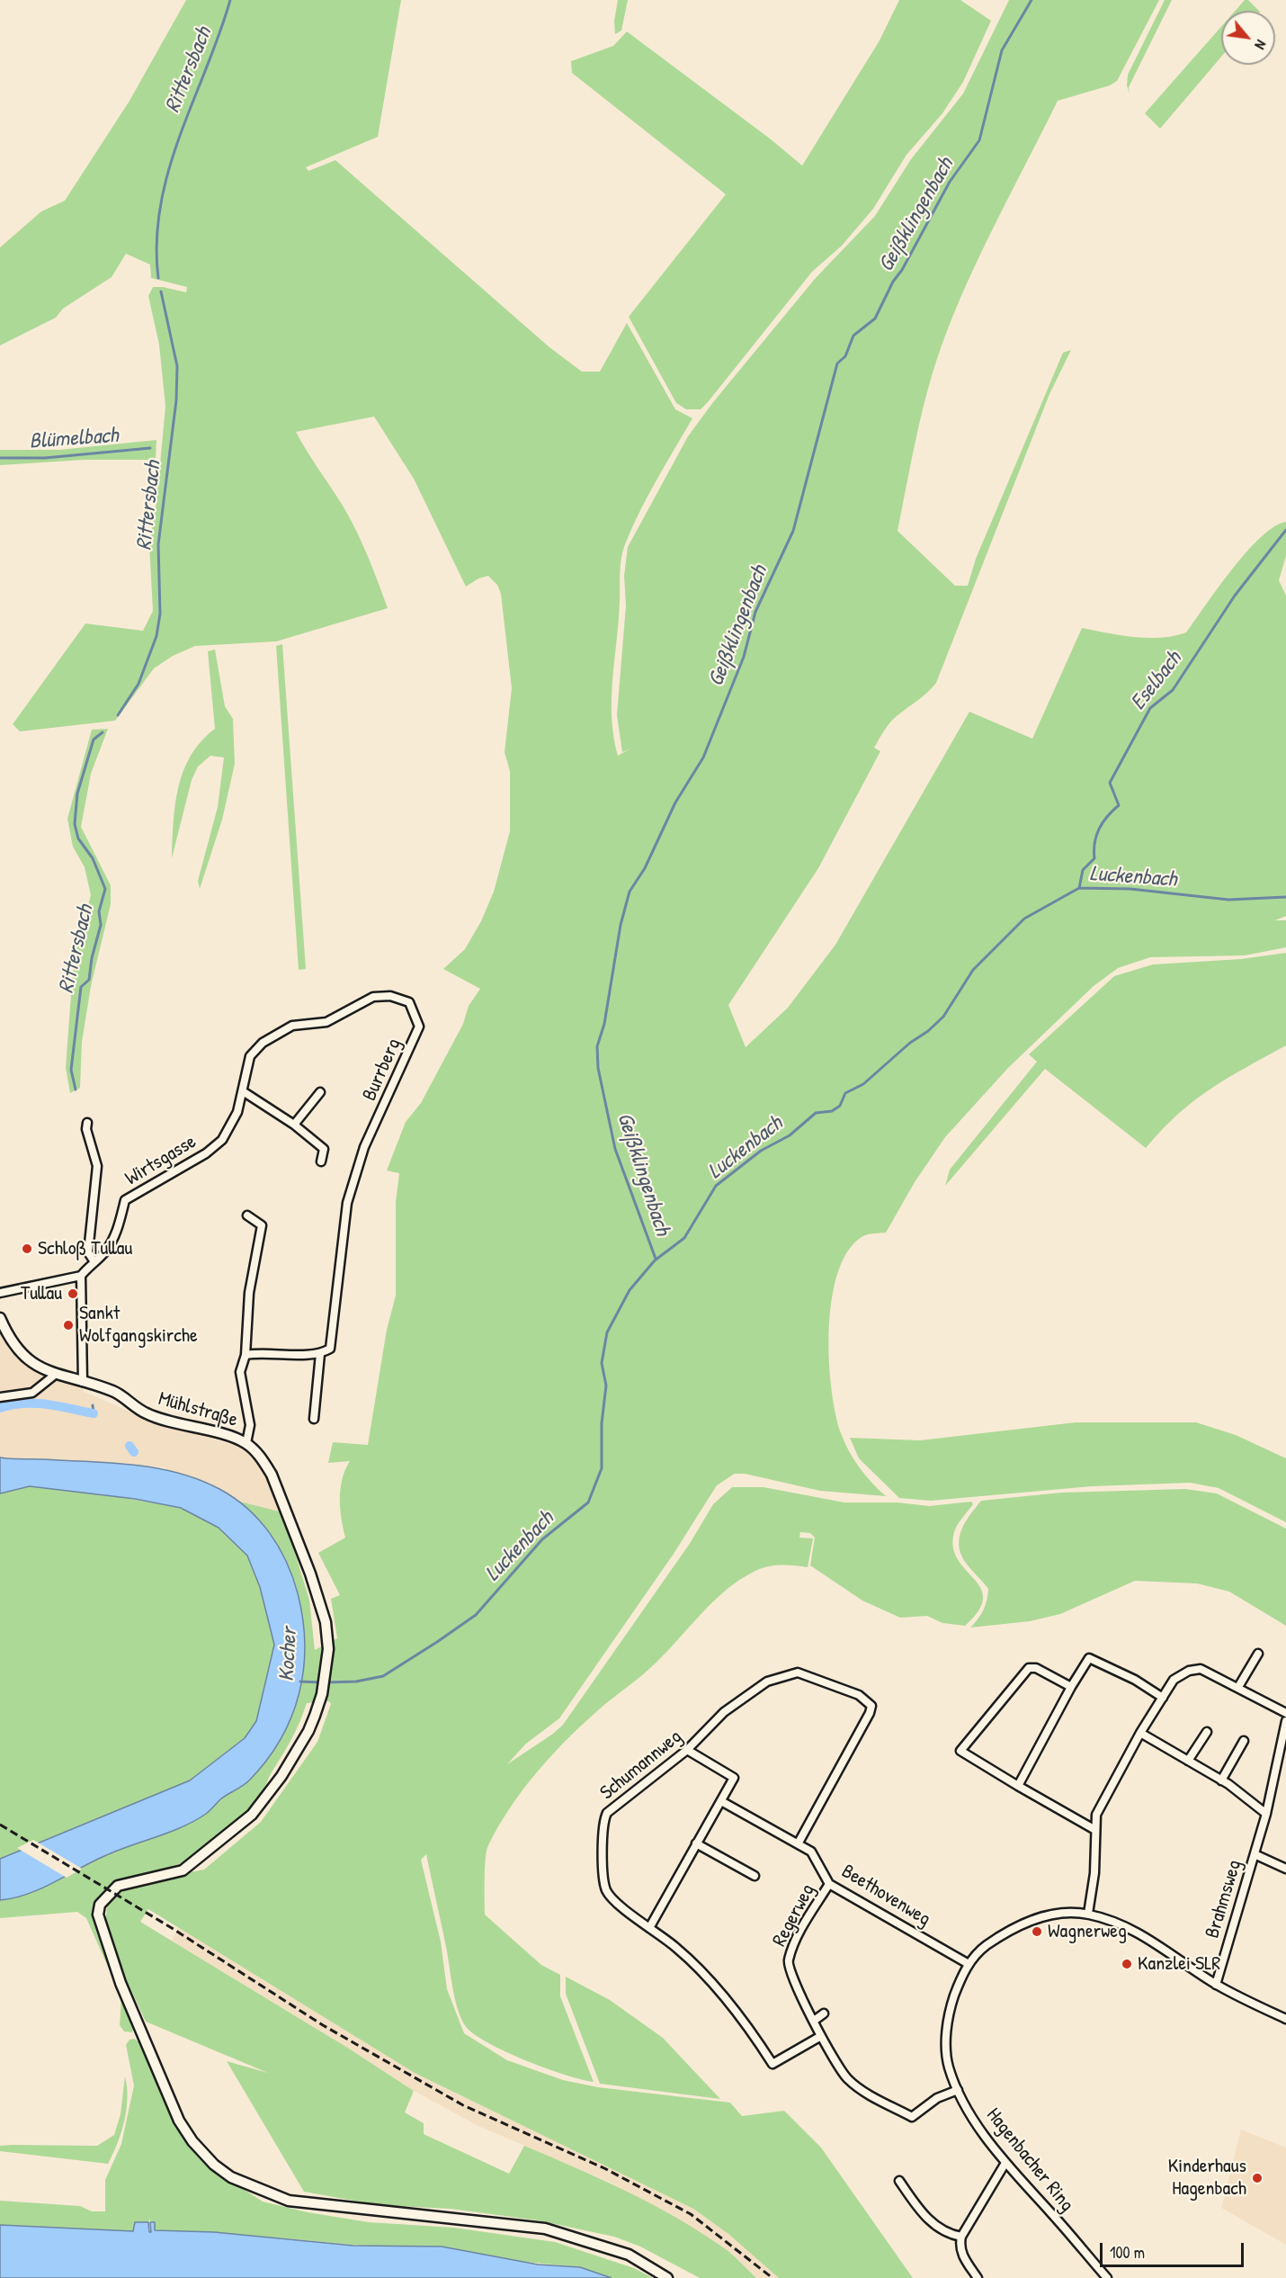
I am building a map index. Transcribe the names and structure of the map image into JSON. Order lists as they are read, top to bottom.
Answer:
{
  "streets": {
    "street": [
      "Burrberg",
      "Wirtsgasse",
      "Mühlstraße",
      "Schumannweg",
      "Beethovenweg",
      "Brahmsweg",
      "Regerweg",
      "Hagenbacher Ring"
    ]
  },
  "crossings": [
    ["Burrberg", "Wirtsgasse"],
    ["Schumannweg", "Beethovenweg"],
    ["Schumannweg", "Regerweg"],
    ["Beethovenweg", "Regerweg"],
    ["Beethovenweg", "Hagenbacher Ring"],
    ["Brahmsweg", "Hagenbacher Ring"],
    ["Regerweg", "Hagenbacher Ring"]
  ],
  "water": [
    "Rittersbach",
    "Geißklingenbach",
    "Blümelbach",
    "Eselbach",
    "Luckenbach",
    "Kocher"
  ],
  "places": [
    "Schloß Tullau",
    "Tullau",
    "Sankt Wolfgangskirche",
    "Wagnerweg",
    "Kanzlei SLR",
    "Kinderhaus Hagenbach"
  ],
  "scale_bar": "100 m",
  "north": "bottom right"
}
